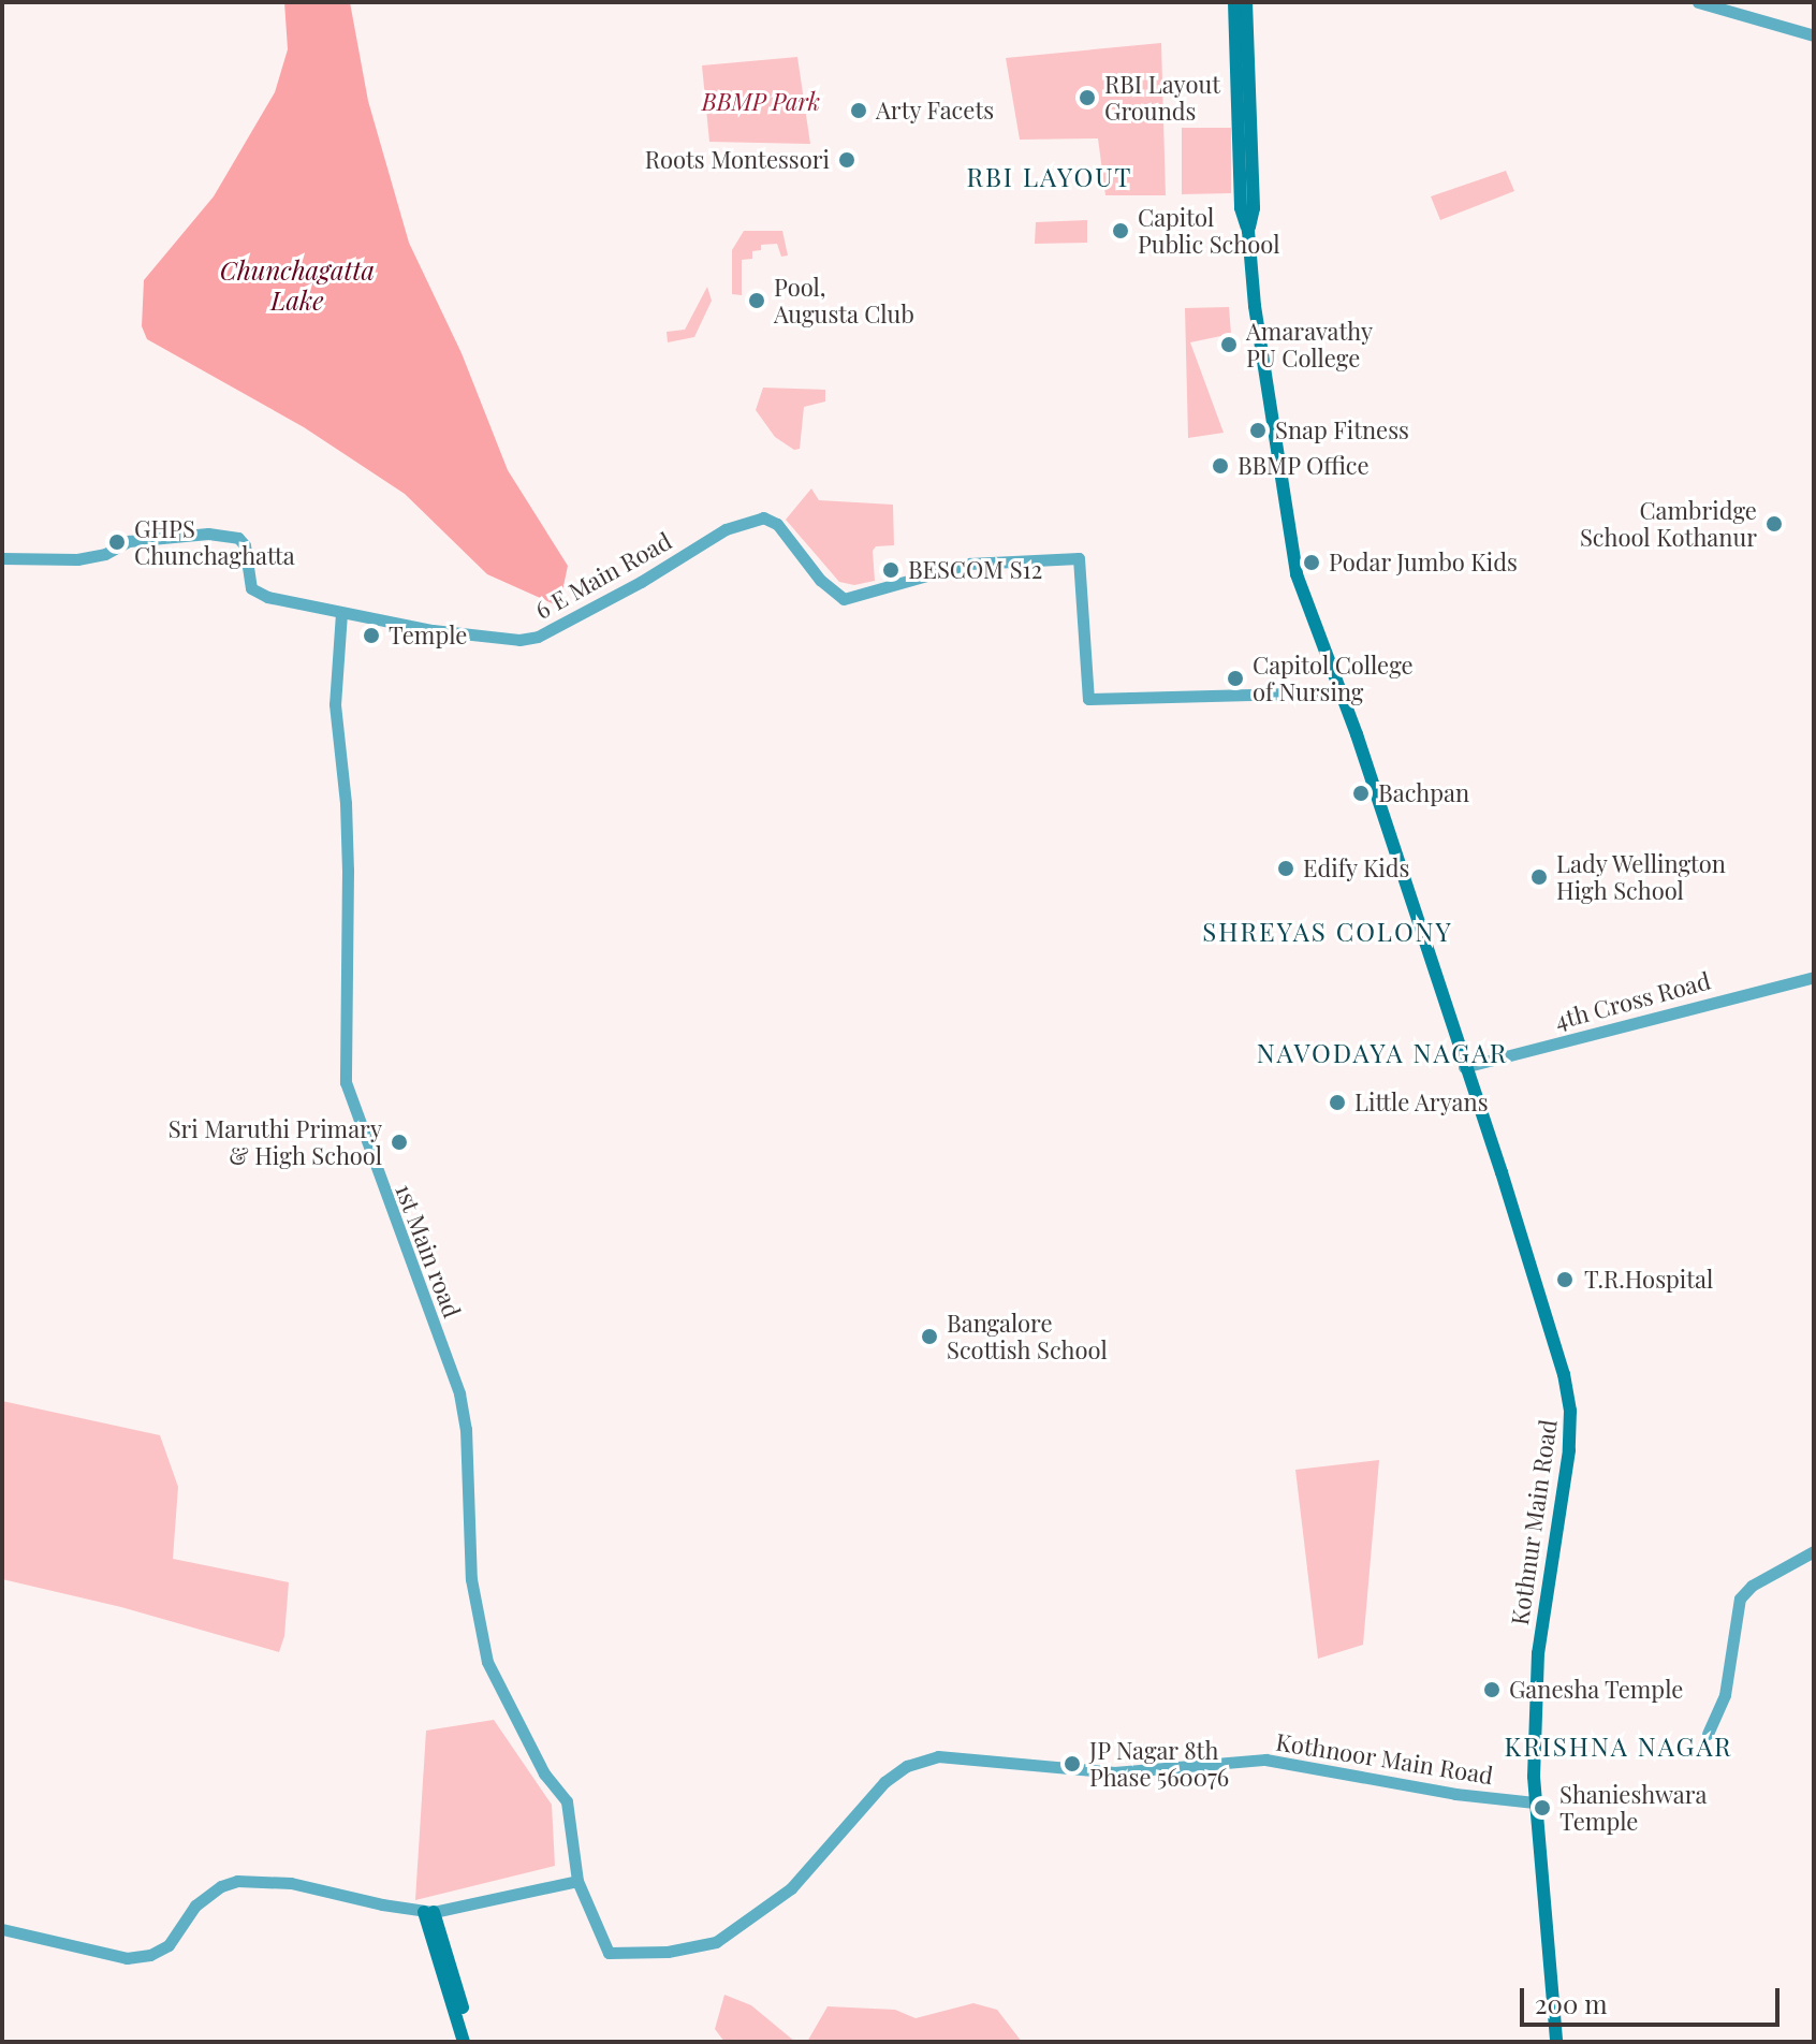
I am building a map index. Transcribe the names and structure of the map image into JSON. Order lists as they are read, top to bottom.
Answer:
{
  "streets": {
    "main road": ["Kothnur Main Road"],
    "street": [
      "6 E Main Road",
      "4th Cross Road",
      "1st Main road",
      "Kothnoor Main Road"
    ]
  },
  "crossings": [
    ["6 E Main Road", "1st Main road"],
    ["6 E Main Road", "Kothnur Main Road"],
    ["4th Cross Road", "Kothnur Main Road"],
    ["1st Main road", "Kothnoor Main Road"],
    ["Kothnur Main Road", "Kothnoor Main Road"]
  ],
  "districts": [
    "RBI LAYOUT",
    "SHREYAS COLONY",
    "NAVODAYA NAGAR",
    "KRISHNA NAGAR"
  ],
  "water": ["Chunchagatta Lake"],
  "parks": ["BBMP Park"],
  "places": [
    "RBI Layout Grounds",
    "Arty Facets",
    "Roots Montessori",
    "Capitol Public School",
    "Pool, Augusta Club",
    "Amaravathy PU College",
    "Snap Fitness",
    "BBMP Office",
    "Cambridge School Kothanur",
    "GHPS Chunchaghatta",
    "Podar Jumbo Kids",
    "BESCOM S12",
    "Temple",
    "Capitol College of Nursing",
    "Bachpan",
    "Edify Kids",
    "Lady Wellington High School",
    "Little Aryans",
    "Sri Maruthi Primary & High School",
    "T.R.Hospital",
    "Bangalore Scottish School",
    "Ganesha Temple",
    "JP Nagar 8th Phase 560076",
    "Shanieshwara Temple"
  ],
  "scale_bar": "200 m"
}
